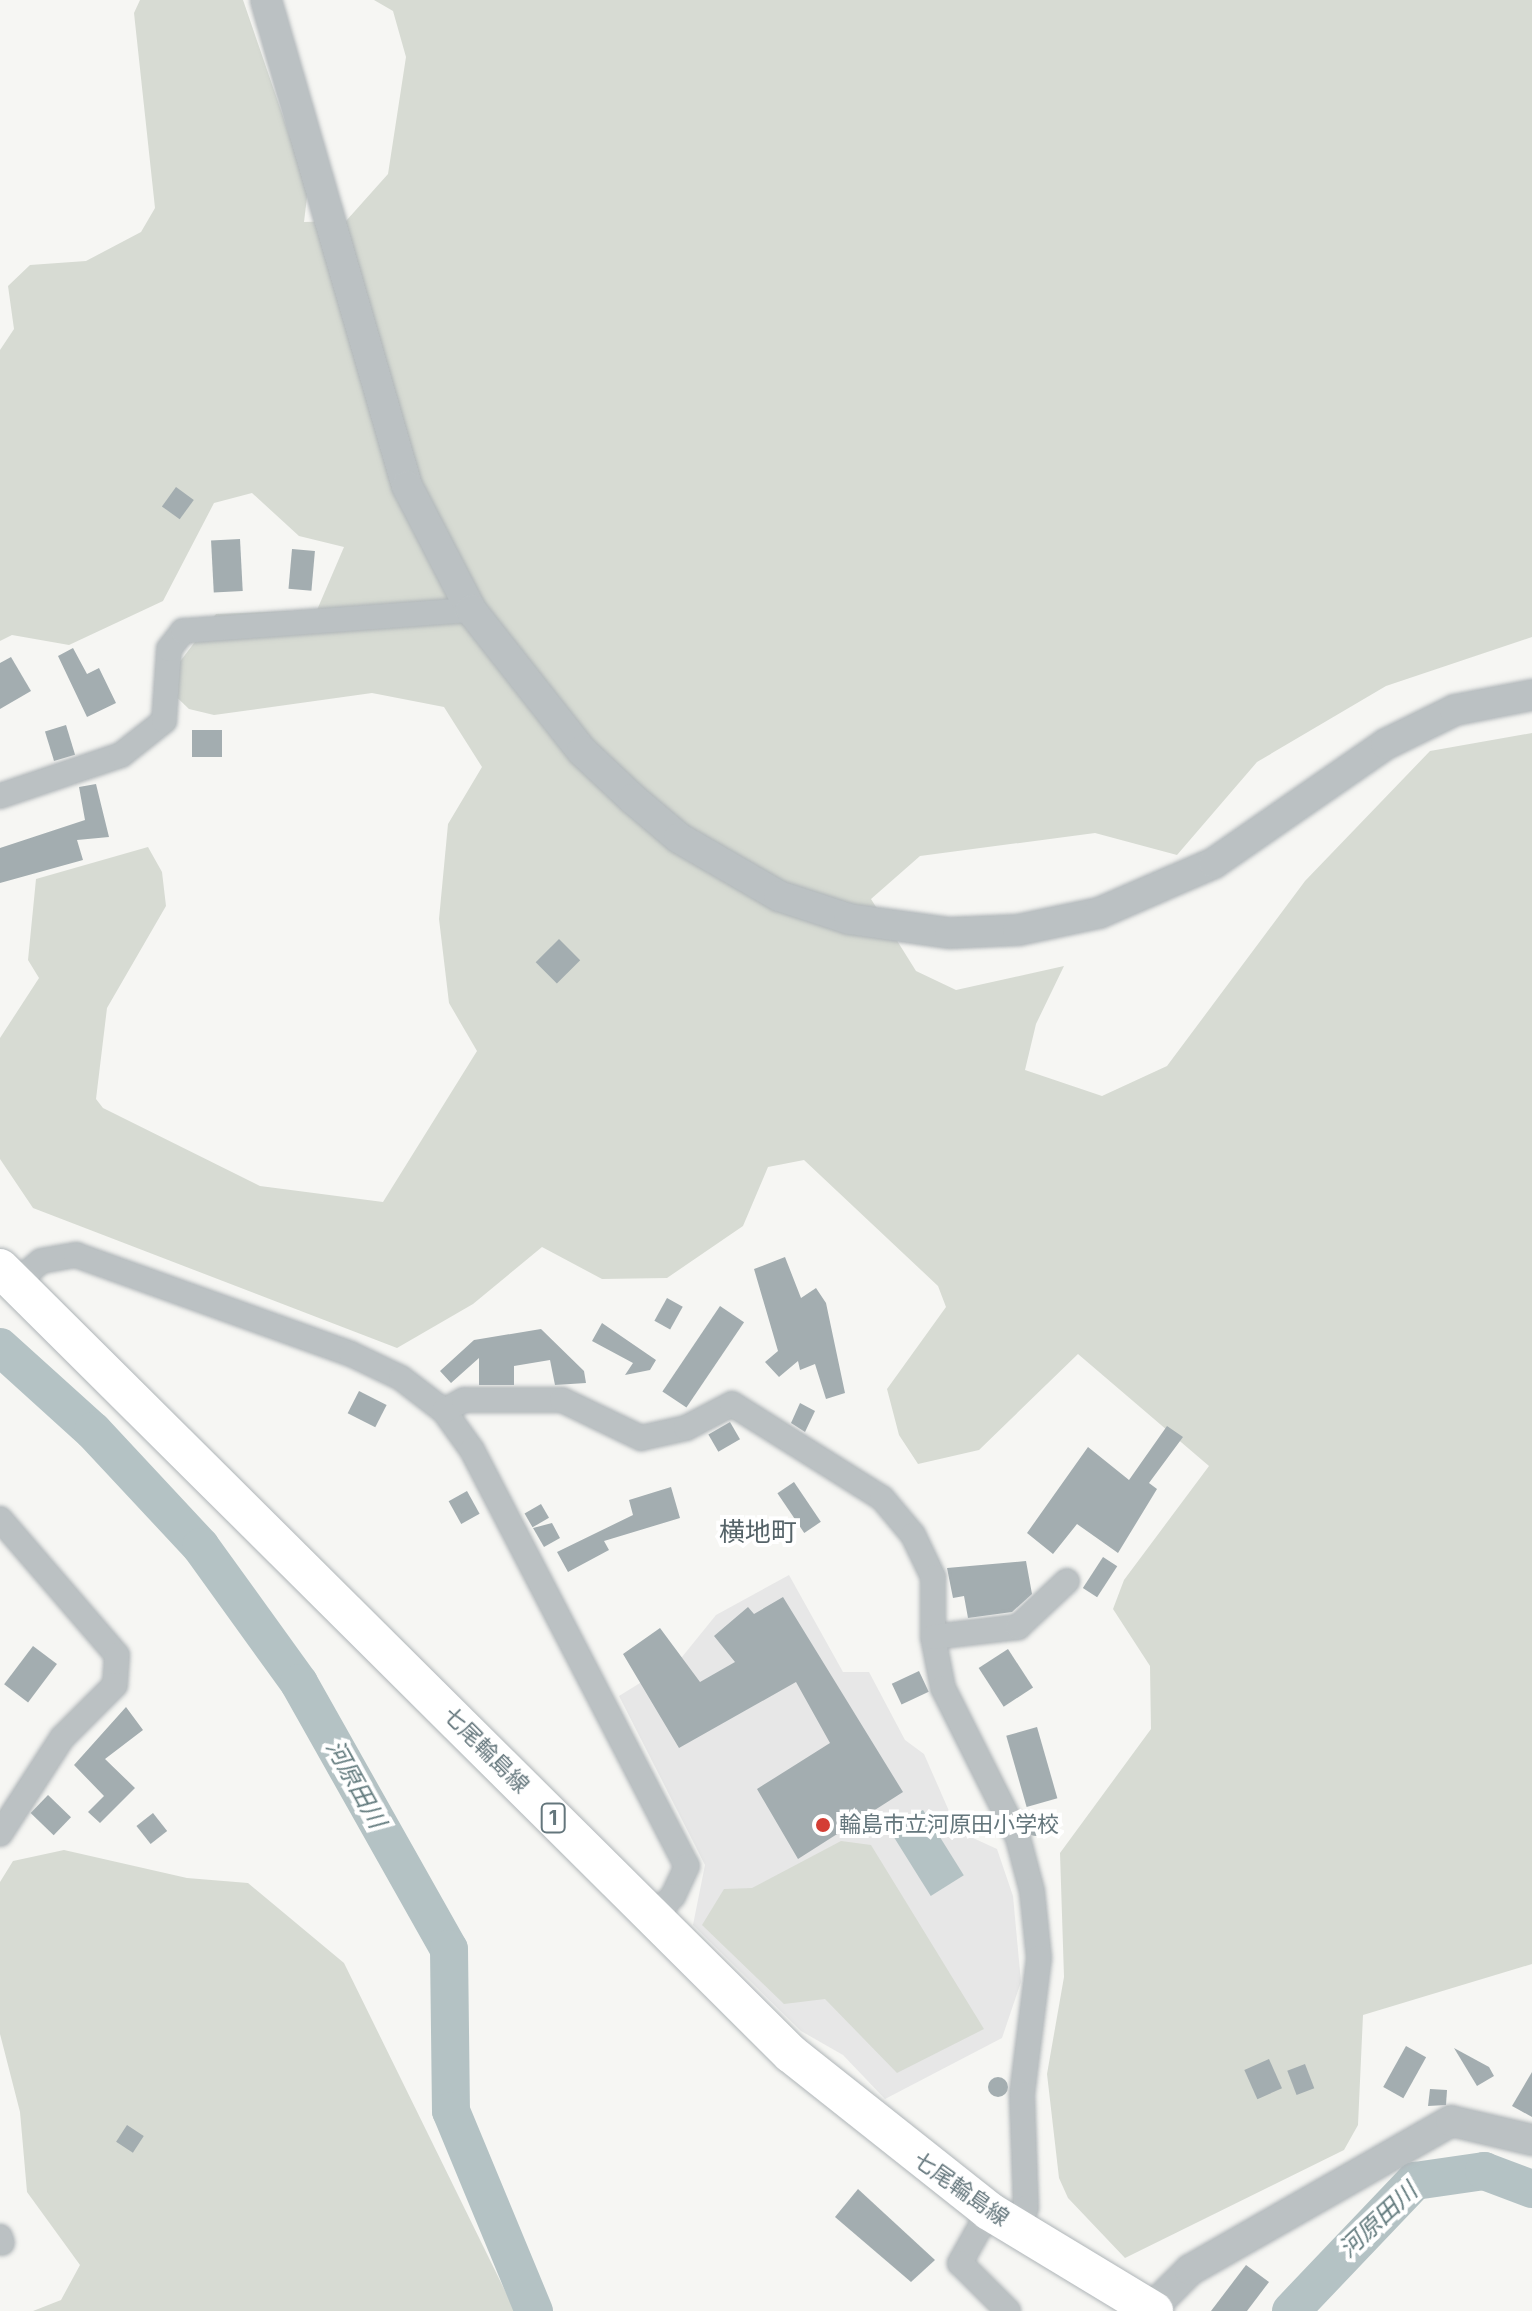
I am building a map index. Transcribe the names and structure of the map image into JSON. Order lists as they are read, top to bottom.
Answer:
{
  "streets": {
    "main road": ["七尾輪島線", "1"]
  },
  "districts": ["横地町"],
  "water": ["河原田川"],
  "places": ["輪島市立河原田小学校"]
}
